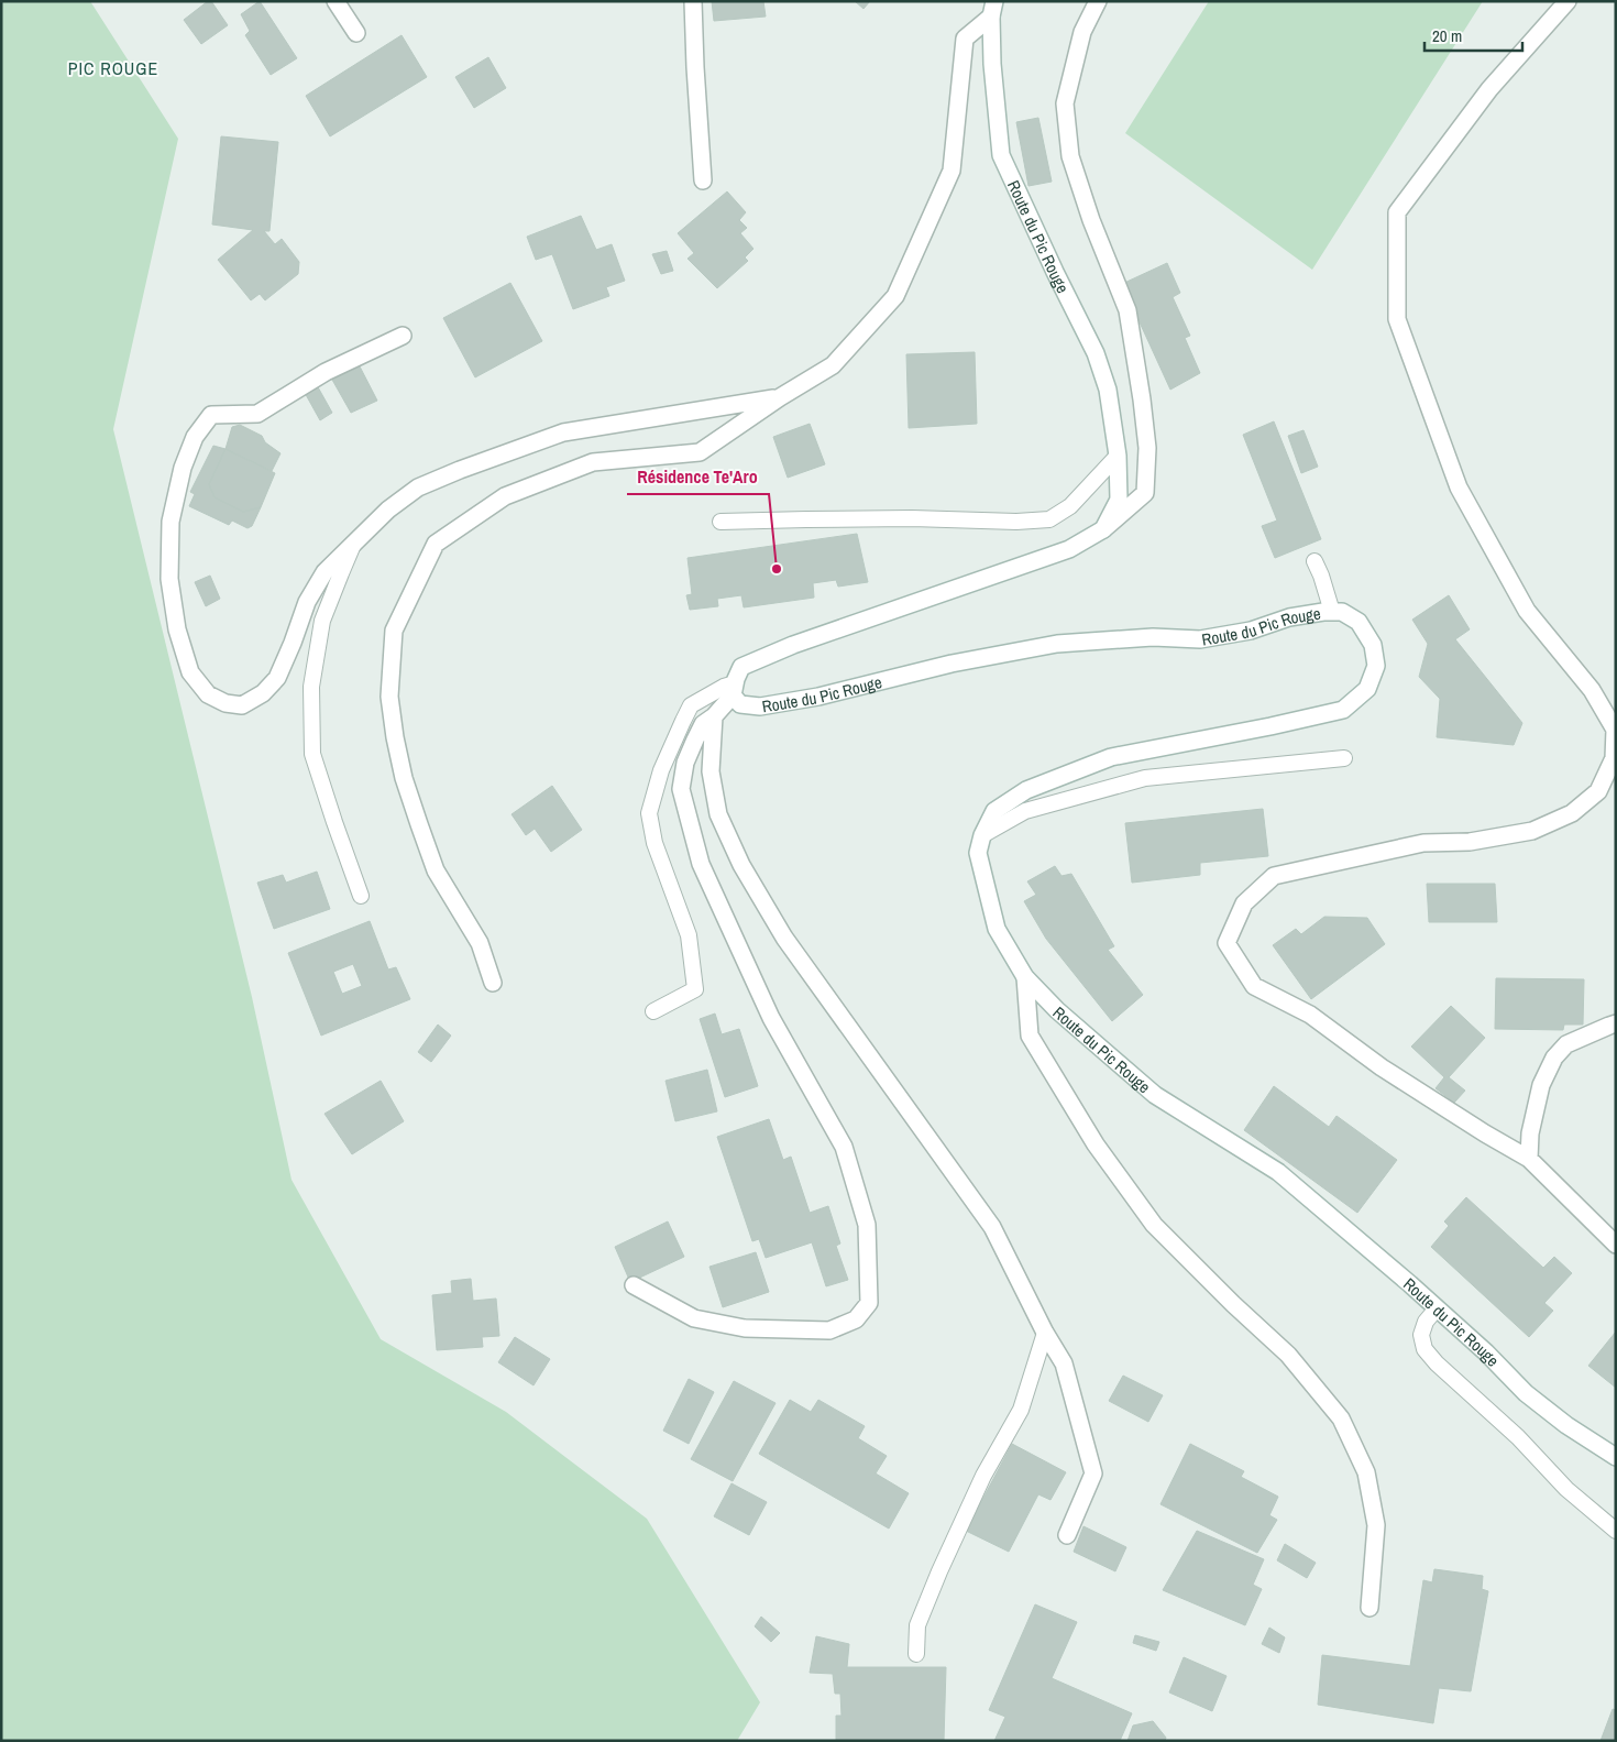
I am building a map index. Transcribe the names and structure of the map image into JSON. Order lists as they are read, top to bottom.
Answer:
{
  "streets": {
    "street": ["Route du Pic Rouge"]
  },
  "districts": ["PIC ROUGE"],
  "places": ["Résidence Te'Aro"],
  "scale_bar": "20 m"
}
